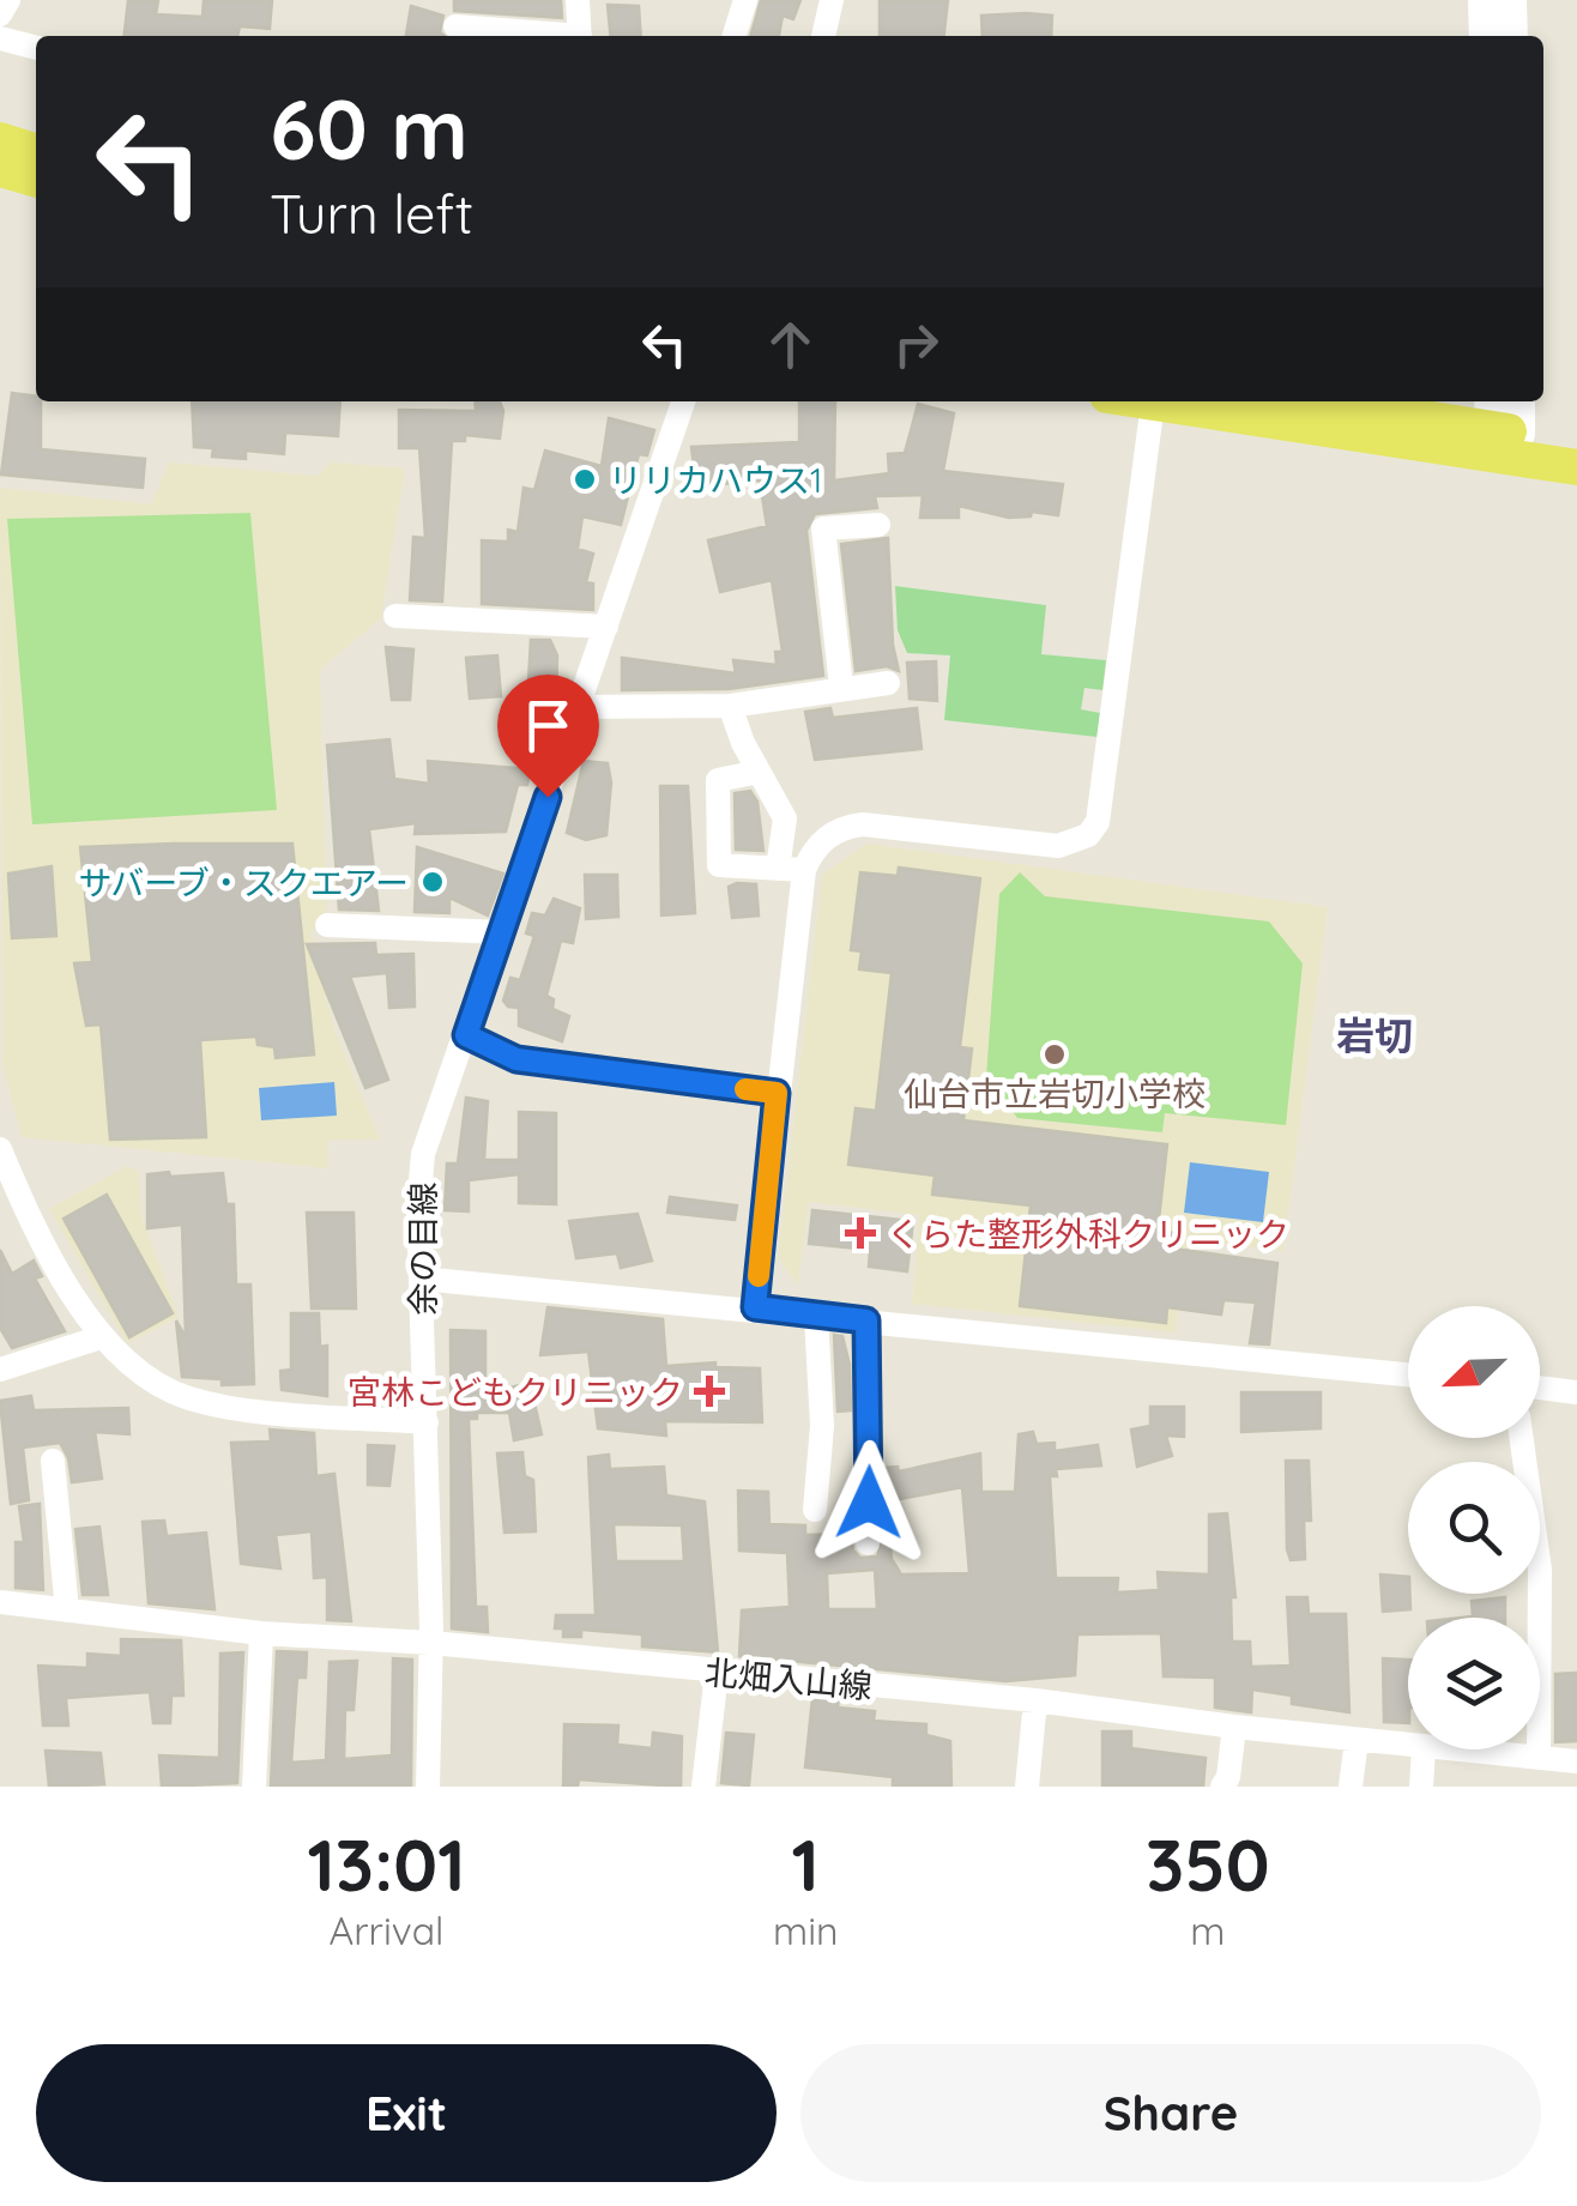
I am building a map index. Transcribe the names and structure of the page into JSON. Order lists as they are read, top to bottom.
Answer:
{
  "streets": {
    "street": ["余の目線", "北畑入山線"]
  },
  "crossings": [
    ["余の目線", "北畑入山線"]
  ],
  "districts": ["岩切"],
  "places": {
    "other": ["リリカハウス1", "サバーブ・スクエアー", "仙台市立岩切小学校"],
    "health": ["くらた整形外科クリニック", "宮林こどもクリニック"]
  },
  "north": "bottom left",
  "page": {
    "turn": ["60 m", "Turn left"],
    "eta": [
      "13:01",
      "Arrival",
      "1",
      "min",
      "350",
      "m"
    ],
    "buttons": ["Exit", "Share"]
  }
}
